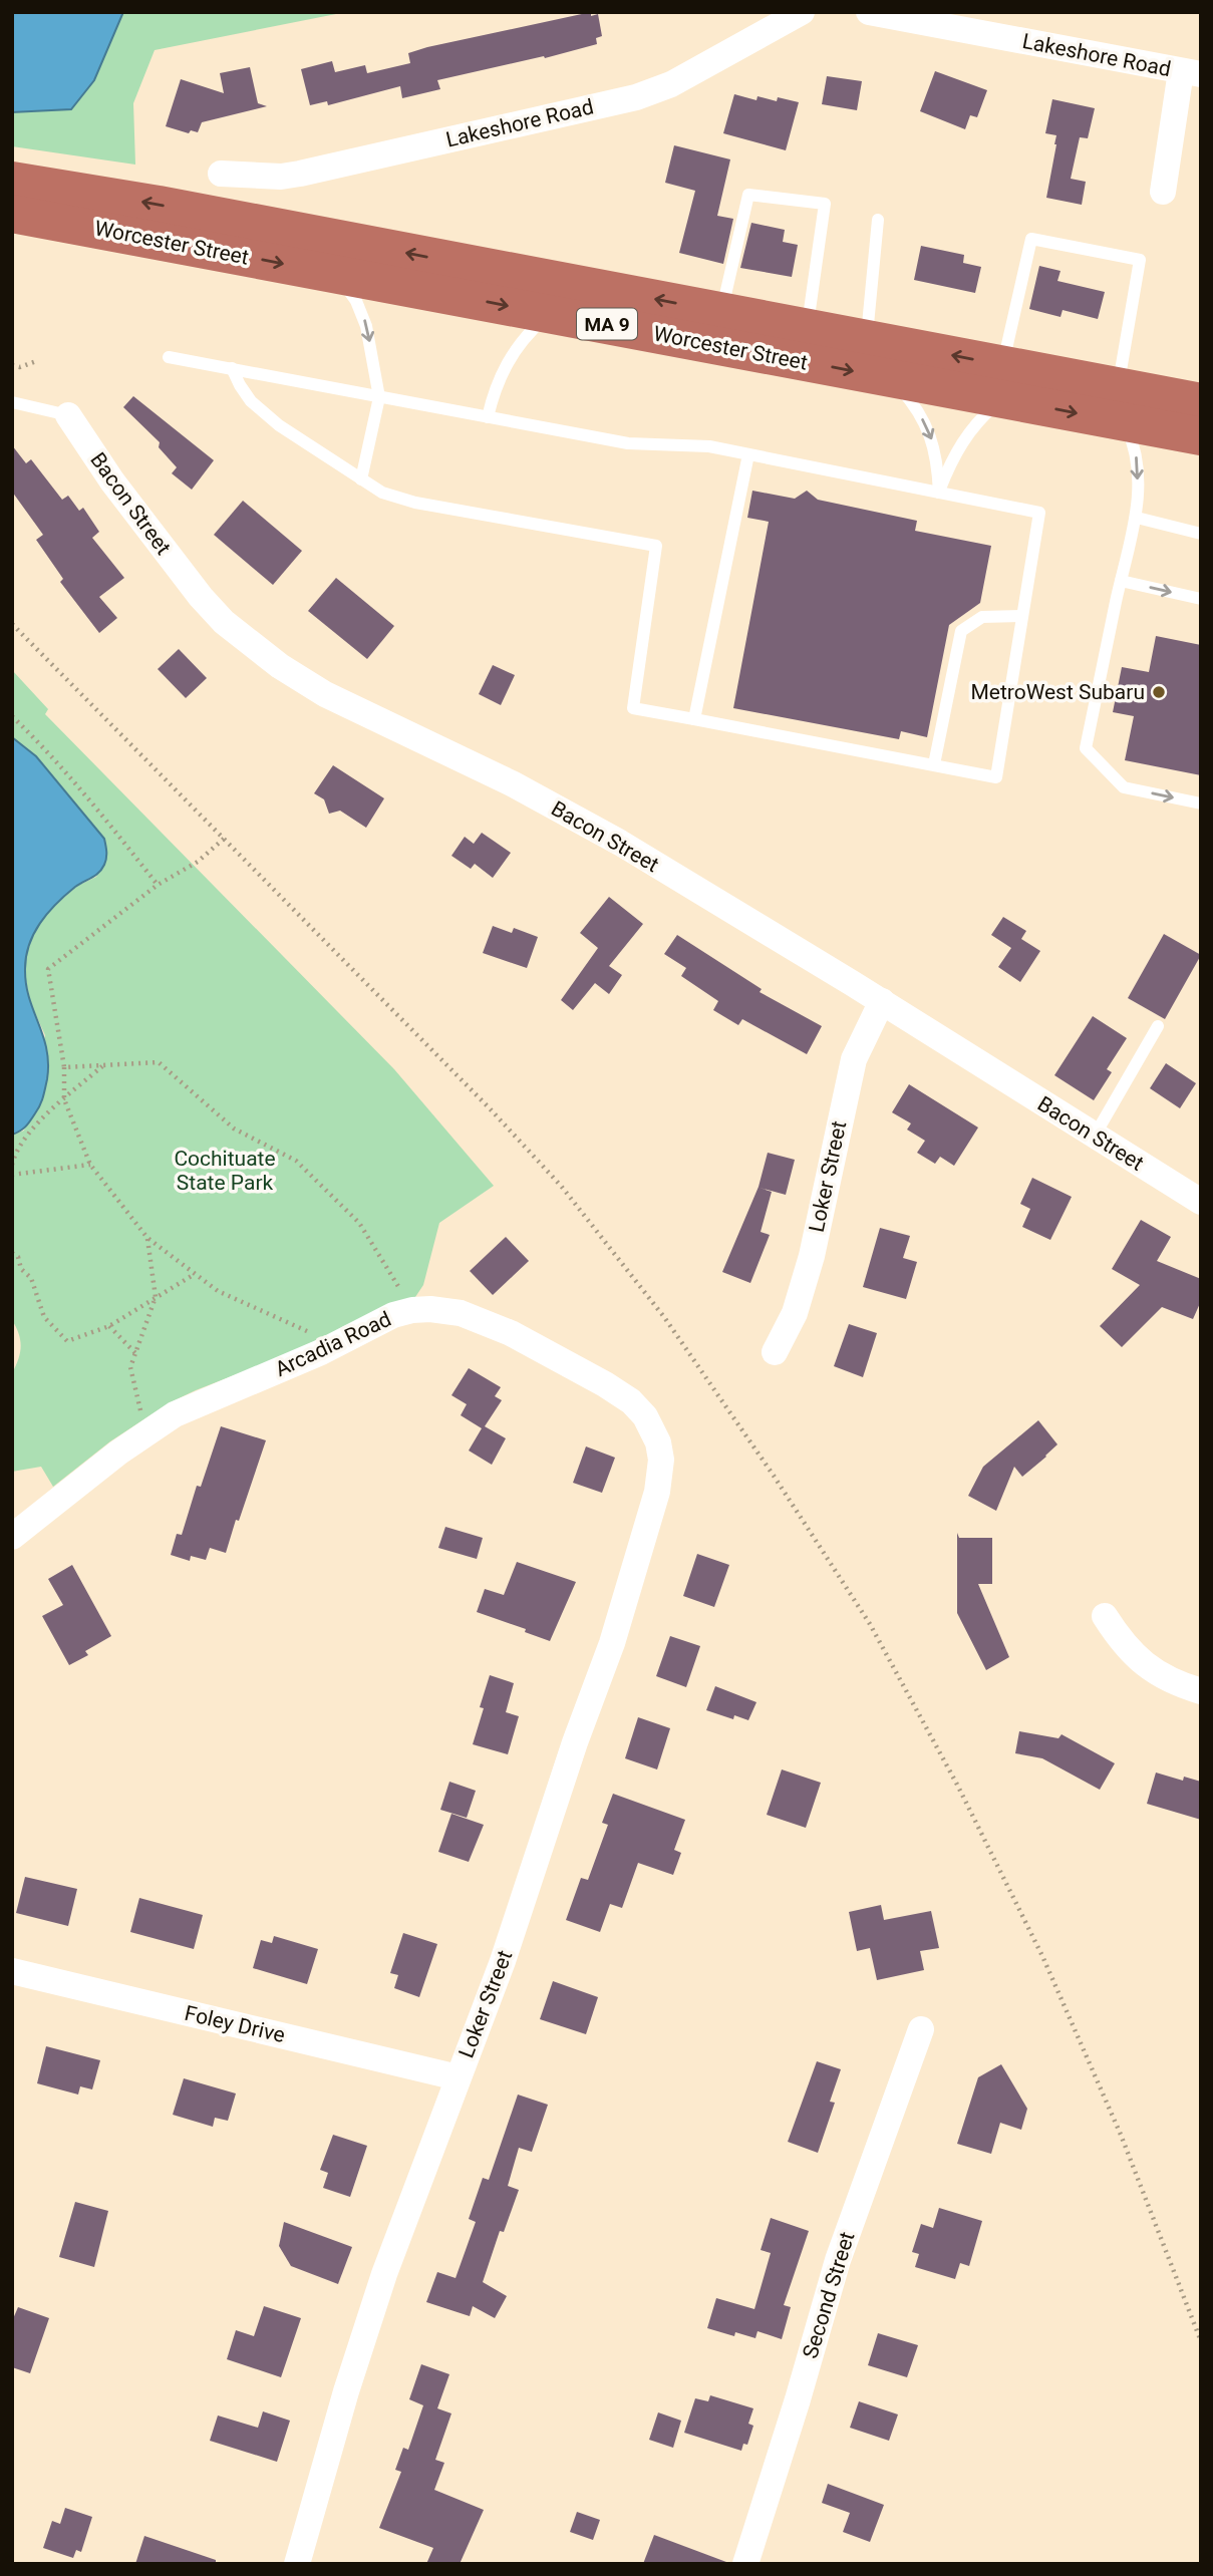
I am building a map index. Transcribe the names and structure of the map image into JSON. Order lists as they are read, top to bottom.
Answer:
{
  "streets": {
    "highway": ["Worcester Street", "MA 9"],
    "street": [
      "Lakeshore Road",
      "Bacon Street",
      "Loker Street",
      "Arcadia Road",
      "Foley Drive",
      "Second Street"
    ]
  },
  "crossings": [
    ["Bacon Street", "Loker Street"],
    ["Loker Street", "Arcadia Road"],
    ["Loker Street", "Foley Drive"]
  ],
  "parks": ["Cochituate State Park"],
  "places": ["MetroWest Subaru"]
}
